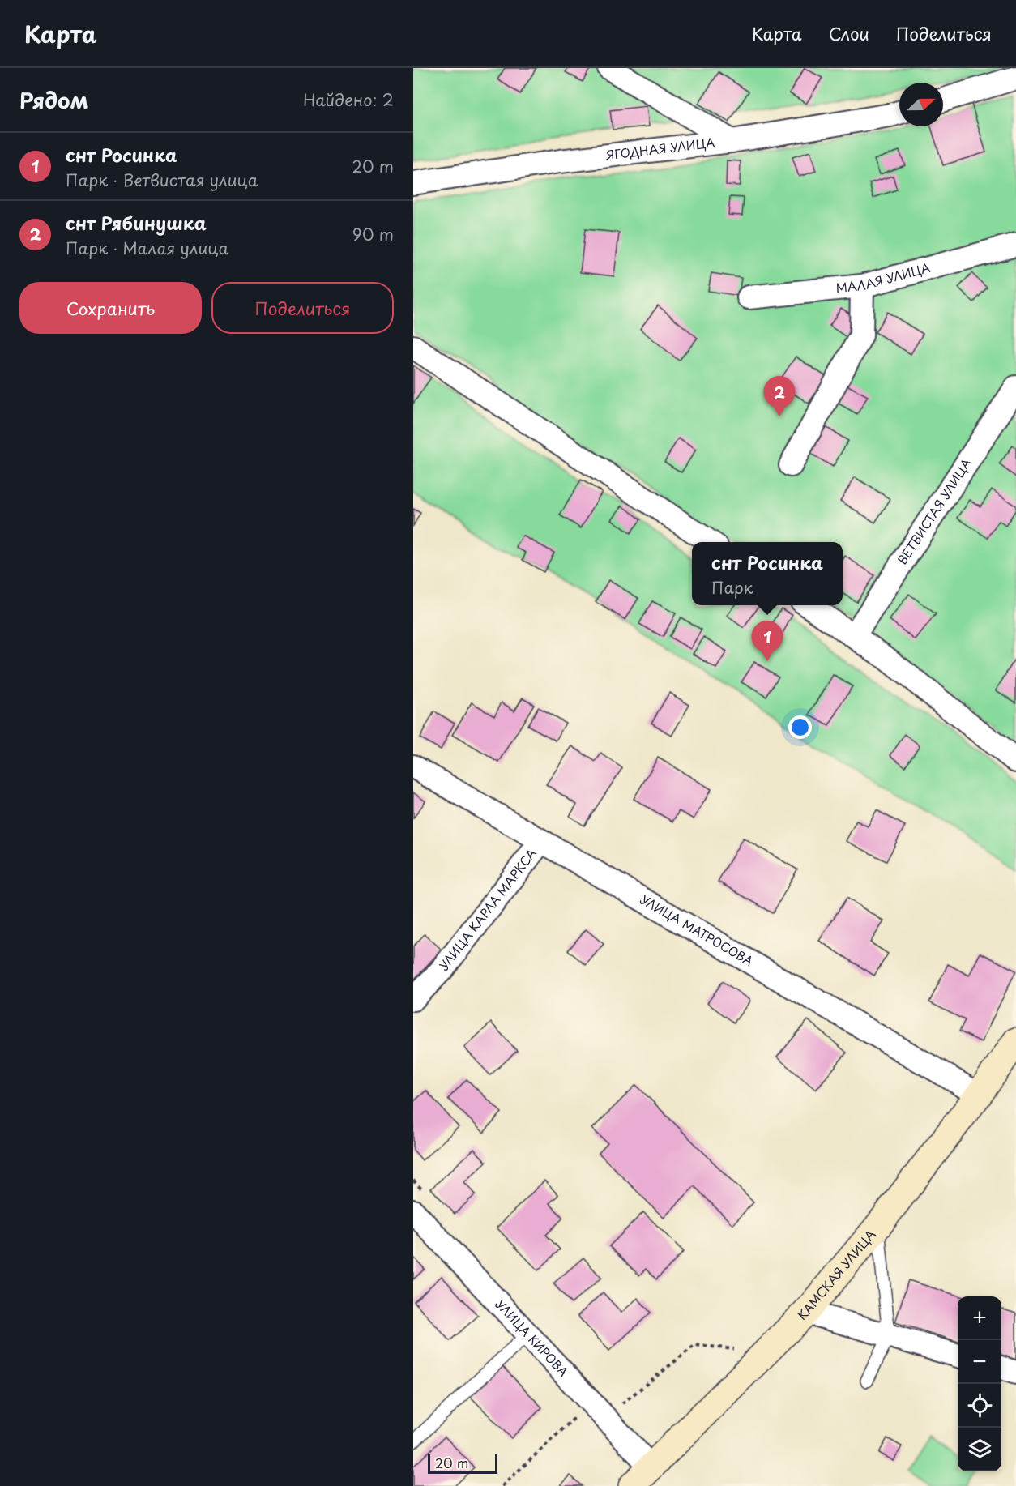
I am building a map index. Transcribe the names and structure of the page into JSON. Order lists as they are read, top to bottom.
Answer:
{
  "streets": {
    "street": [
      "ЯГОДНАЯ УЛИЦА",
      "МАЛАЯ УЛИЦА",
      "ВЕТВИСТАЯ УЛИЦА",
      "УЛИЦА КАРЛА МАРКСА",
      "УЛИЦА МАТРОСОВА",
      "КАМСКАЯ УЛИЦА",
      "УЛИЦА КИРОВА"
    ]
  },
  "crossings": [
    ["УЛИЦА КАРЛА МАРКСА", "УЛИЦА МАТРОСОВА"],
    ["УЛИЦА МАТРОСОВА", "КАМСКАЯ УЛИЦА"],
    ["КАМСКАЯ УЛИЦА", "УЛИЦА КИРОВА"]
  ],
  "scale_bar": "20 m",
  "north": "right",
  "page": {
    "header": "Карта",
    "nav": ["Карта", "Слои", "Поделиться"],
    "heading": ["Рядом", "Найдено: 2"],
    "list": [
      {
        "mark": "1",
        "name": "снт Росинка",
        "note": "Парк · Ветвистая улица",
        "value": "20 m"
      },
      {
        "mark": "2",
        "name": "снт Рябинушка",
        "note": "Парк · Малая улица",
        "value": "90 m"
      }
    ],
    "buttons": ["Сохранить", "Поделиться"],
    "pins": ["2", "1"],
    "popup": ["снт Росинка", "Парк"],
    "map_buttons": ["+", "−"],
    "scale": "20 m"
  }
}
